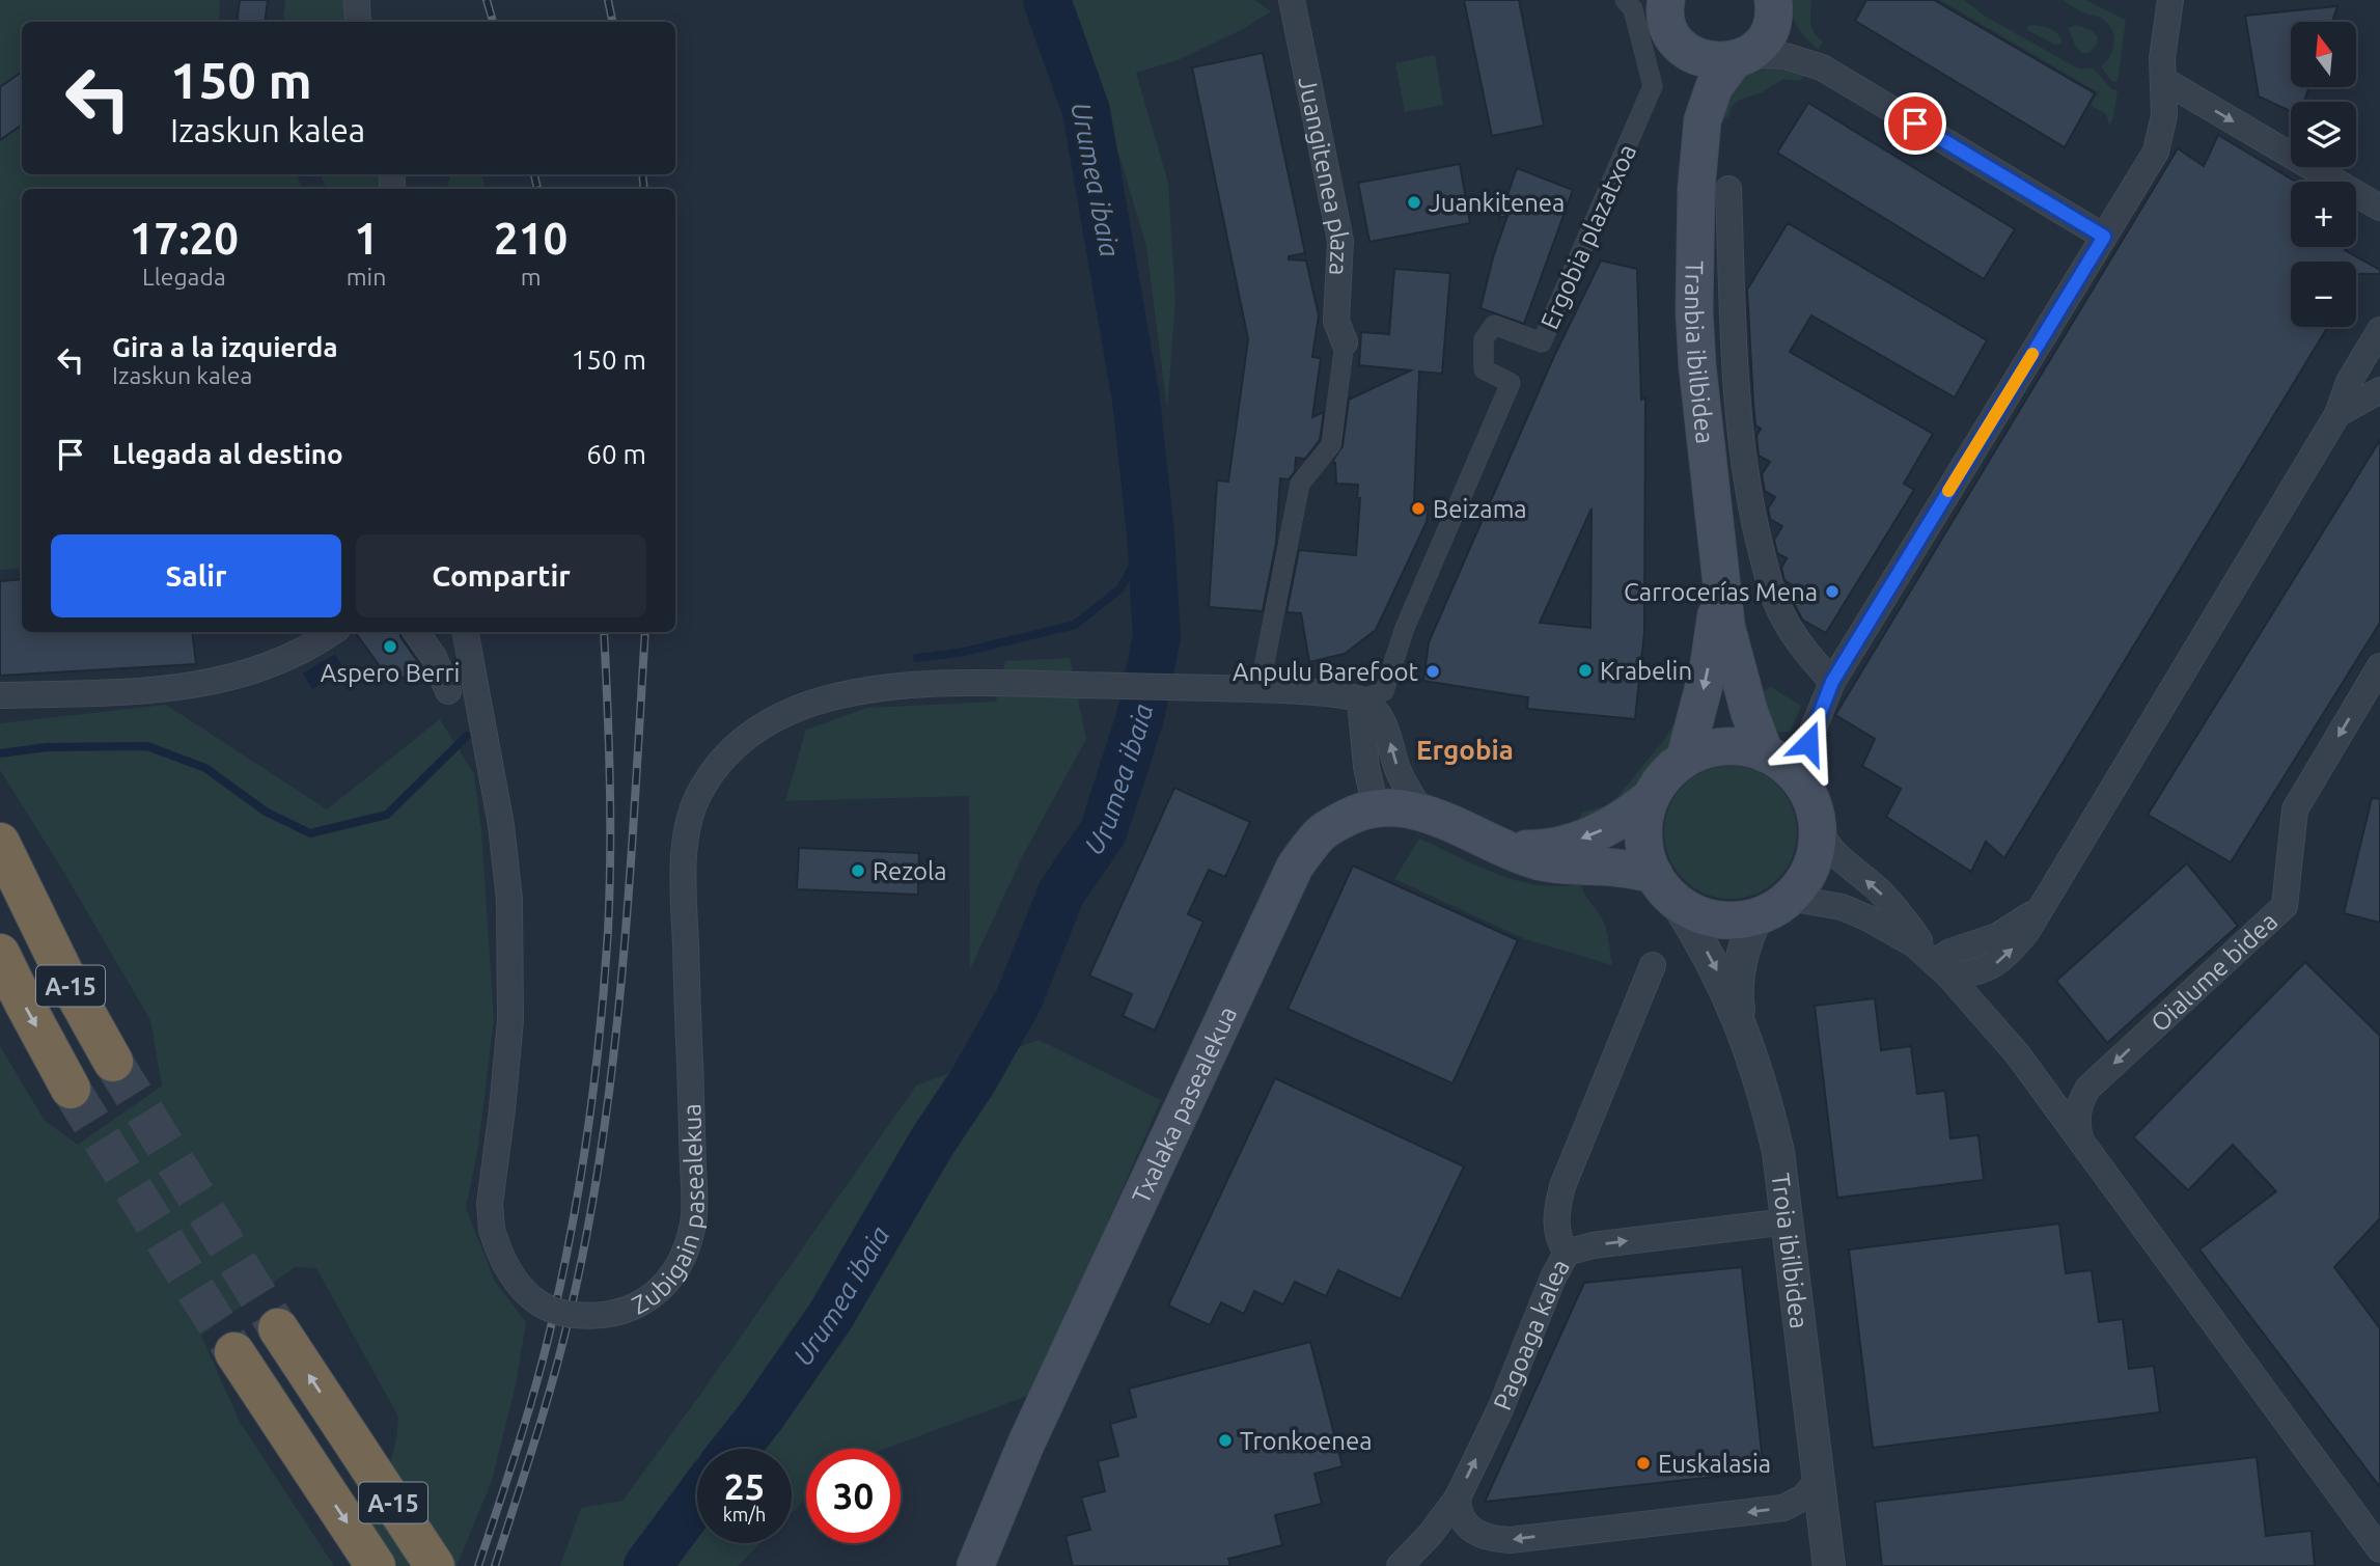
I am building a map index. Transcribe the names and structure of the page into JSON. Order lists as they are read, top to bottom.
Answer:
{
  "streets": {
    "highway": ["A-15"],
    "main road": ["Tranbia ibilbidea", "Txalaka pasealekua"],
    "street": [
      "Juangitenea plaza",
      "Ergobia plazatxoa",
      "Oialume bidea",
      "Zubigain pasealekua",
      "Troia ibilbidea",
      "Pagoaga kalea"
    ]
  },
  "crossings": [
    ["Ergobia plazatxoa", "Zubigain pasealekua"],
    ["Tranbia ibilbidea", "Txalaka pasealekua"],
    ["Tranbia ibilbidea", "Troia ibilbidea"],
    ["Txalaka pasealekua", "Troia ibilbidea"],
    ["Troia ibilbidea", "Pagoaga kalea"]
  ],
  "one_way": ["Pagoaga kalea"],
  "districts": ["Ergobia"],
  "water": ["Urumea ibaia"],
  "places": [
    "Juankitenea",
    "Beizama",
    "Carrocerías Mena",
    "Aspero Berri",
    "Krabelin",
    "Anpulu Barefoot",
    "Rezola",
    "Tronkoenea",
    "Euskalasia"
  ],
  "north": "top",
  "page": {
    "map_buttons": ["+", "−"],
    "turn": ["150 m", "Izaskun kalea"],
    "eta": [
      "17:20",
      "Llegada",
      "1",
      "min",
      "210",
      "m"
    ],
    "list": [
      {
        "name": "Gira a la izquierda",
        "note": "Izaskun kalea",
        "value": "150 m"
      },
      {
        "name": "Llegada al destino",
        "value": "60 m"
      }
    ],
    "buttons": ["Salir", "Compartir"],
    "speed": "25 km/h",
    "limit": "30"
  }
}
